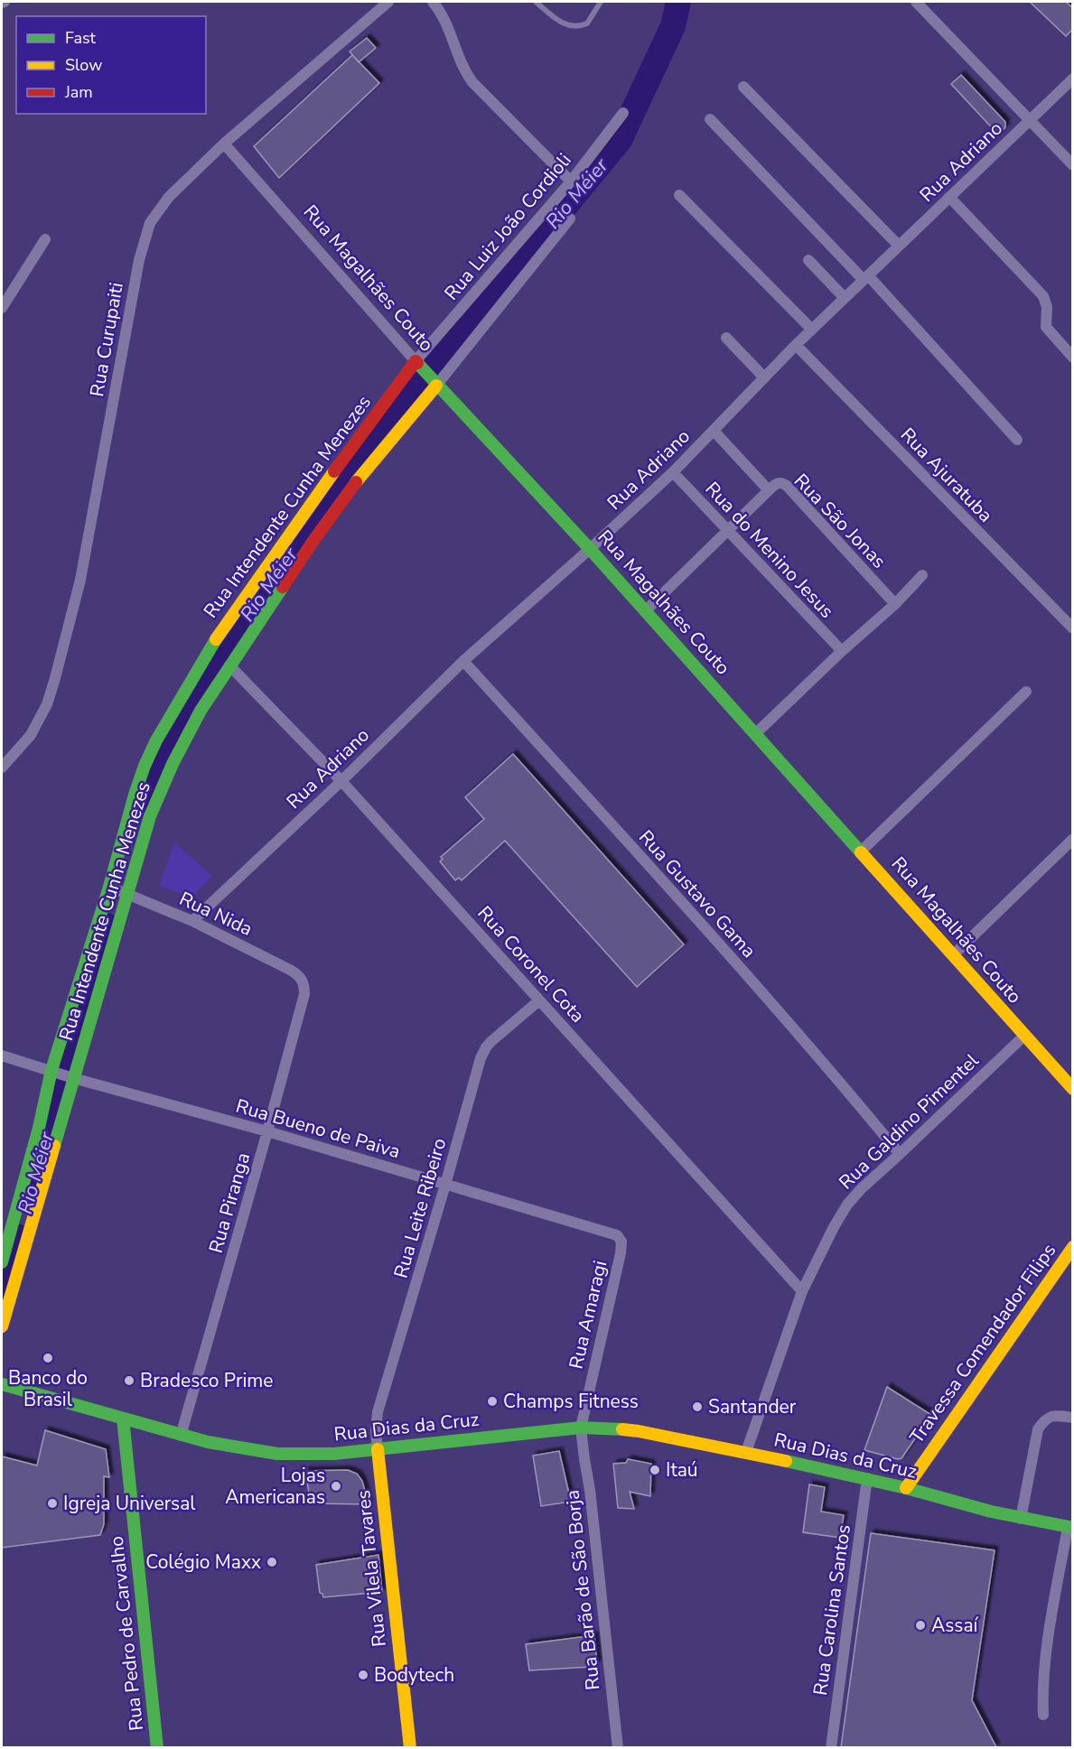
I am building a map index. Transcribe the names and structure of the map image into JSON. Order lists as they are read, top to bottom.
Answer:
{
  "streets": {
    "street": [
      "Rua Adriano",
      "Rua Luiz João Cordioli",
      "Rua Magalhães Couto",
      "Rua Curupaiti",
      "Rua Ajuratuba",
      "Rua Intendente Cunha Menezes",
      "Rua São Jonas",
      "Rua do Menino Jesus",
      "Rua Gustavo Gama",
      "Rua Nida",
      "Rua Coronel Cota",
      "Rua Galdino Pimentel",
      "Rua Bueno de Paiva",
      "Rua Piranga",
      "Rua Leite Ribeiro",
      "Rua Amaragi",
      "Travessa Comendador Filips",
      "Rua Dias da Cruz",
      "Rua Vilela Tavares",
      "Rua Barão de São Borja",
      "Rua Carolina Santos",
      "Rua Pedro de Carvalho"
    ]
  },
  "crossings": [
    ["Rua Adriano", "Rua Magalhães Couto"],
    ["Rua Adriano", "Rua Ajuratuba"],
    ["Rua Adriano", "Rua São Jonas"],
    ["Rua Adriano", "Rua do Menino Jesus"],
    ["Rua Adriano", "Rua Gustavo Gama"],
    ["Rua Adriano", "Rua Nida"],
    ["Rua Adriano", "Rua Coronel Cota"],
    ["Rua Luiz João Cordioli", "Rua Magalhães Couto"],
    ["Rua Luiz João Cordioli", "Rua Intendente Cunha Menezes"],
    ["Rua Magalhães Couto", "Rua Curupaiti"],
    ["Rua Magalhães Couto", "Rua Intendente Cunha Menezes"],
    ["Rua Magalhães Couto", "Rua Galdino Pimentel"],
    ["Rua Intendente Cunha Menezes", "Rua Nida"],
    ["Rua Intendente Cunha Menezes", "Rua Coronel Cota"],
    ["Rua Intendente Cunha Menezes", "Rua Bueno de Paiva"],
    ["Rua Gustavo Gama", "Rua Galdino Pimentel"],
    ["Rua Nida", "Rua Piranga"],
    ["Rua Coronel Cota", "Rua Galdino Pimentel"],
    ["Rua Coronel Cota", "Rua Leite Ribeiro"],
    ["Rua Galdino Pimentel", "Rua Dias da Cruz"],
    ["Rua Bueno de Paiva", "Rua Piranga"],
    ["Rua Bueno de Paiva", "Rua Leite Ribeiro"],
    ["Rua Bueno de Paiva", "Rua Amaragi"],
    ["Rua Piranga", "Rua Dias da Cruz"],
    ["Rua Leite Ribeiro", "Rua Dias da Cruz"],
    ["Rua Leite Ribeiro", "Rua Vilela Tavares"],
    ["Rua Amaragi", "Rua Dias da Cruz"],
    ["Rua Amaragi", "Rua Barão de São Borja"],
    ["Travessa Comendador Filips", "Rua Dias da Cruz"],
    ["Rua Dias da Cruz", "Rua Vilela Tavares"],
    ["Rua Dias da Cruz", "Rua Barão de São Borja"],
    ["Rua Dias da Cruz", "Rua Carolina Santos"],
    ["Rua Dias da Cruz", "Rua Pedro de Carvalho"]
  ],
  "water": ["Rio Méier"],
  "places": [
    "Banco do Brasil",
    "Bradesco Prime",
    "Champs Fitness",
    "Santander",
    "Itaú",
    "Lojas Americanas",
    "Igreja Universal",
    "Colégio Maxx",
    "Assaí",
    "Bodytech"
  ],
  "legend": ["Fast", "Slow", "Jam"]
}
